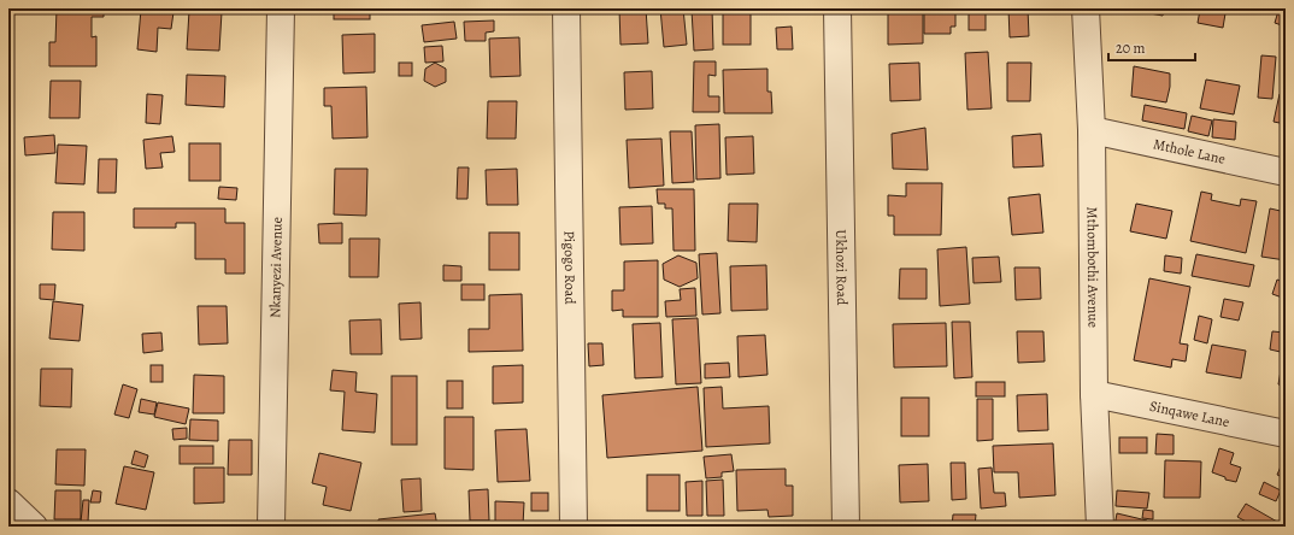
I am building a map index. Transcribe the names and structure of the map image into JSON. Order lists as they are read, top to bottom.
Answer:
{
  "streets": {
    "street": [
      "Mthole Lane",
      "Nkanyezi Avenue",
      "Pigogo Road",
      "Ukhozi Road",
      "Mthombothi Avenue",
      "Sinqawe Lane"
    ]
  },
  "crossings": [
    ["Mthole Lane", "Mthombothi Avenue"],
    ["Mthombothi Avenue", "Sinqawe Lane"]
  ],
  "scale_bar": "20 m"
}
